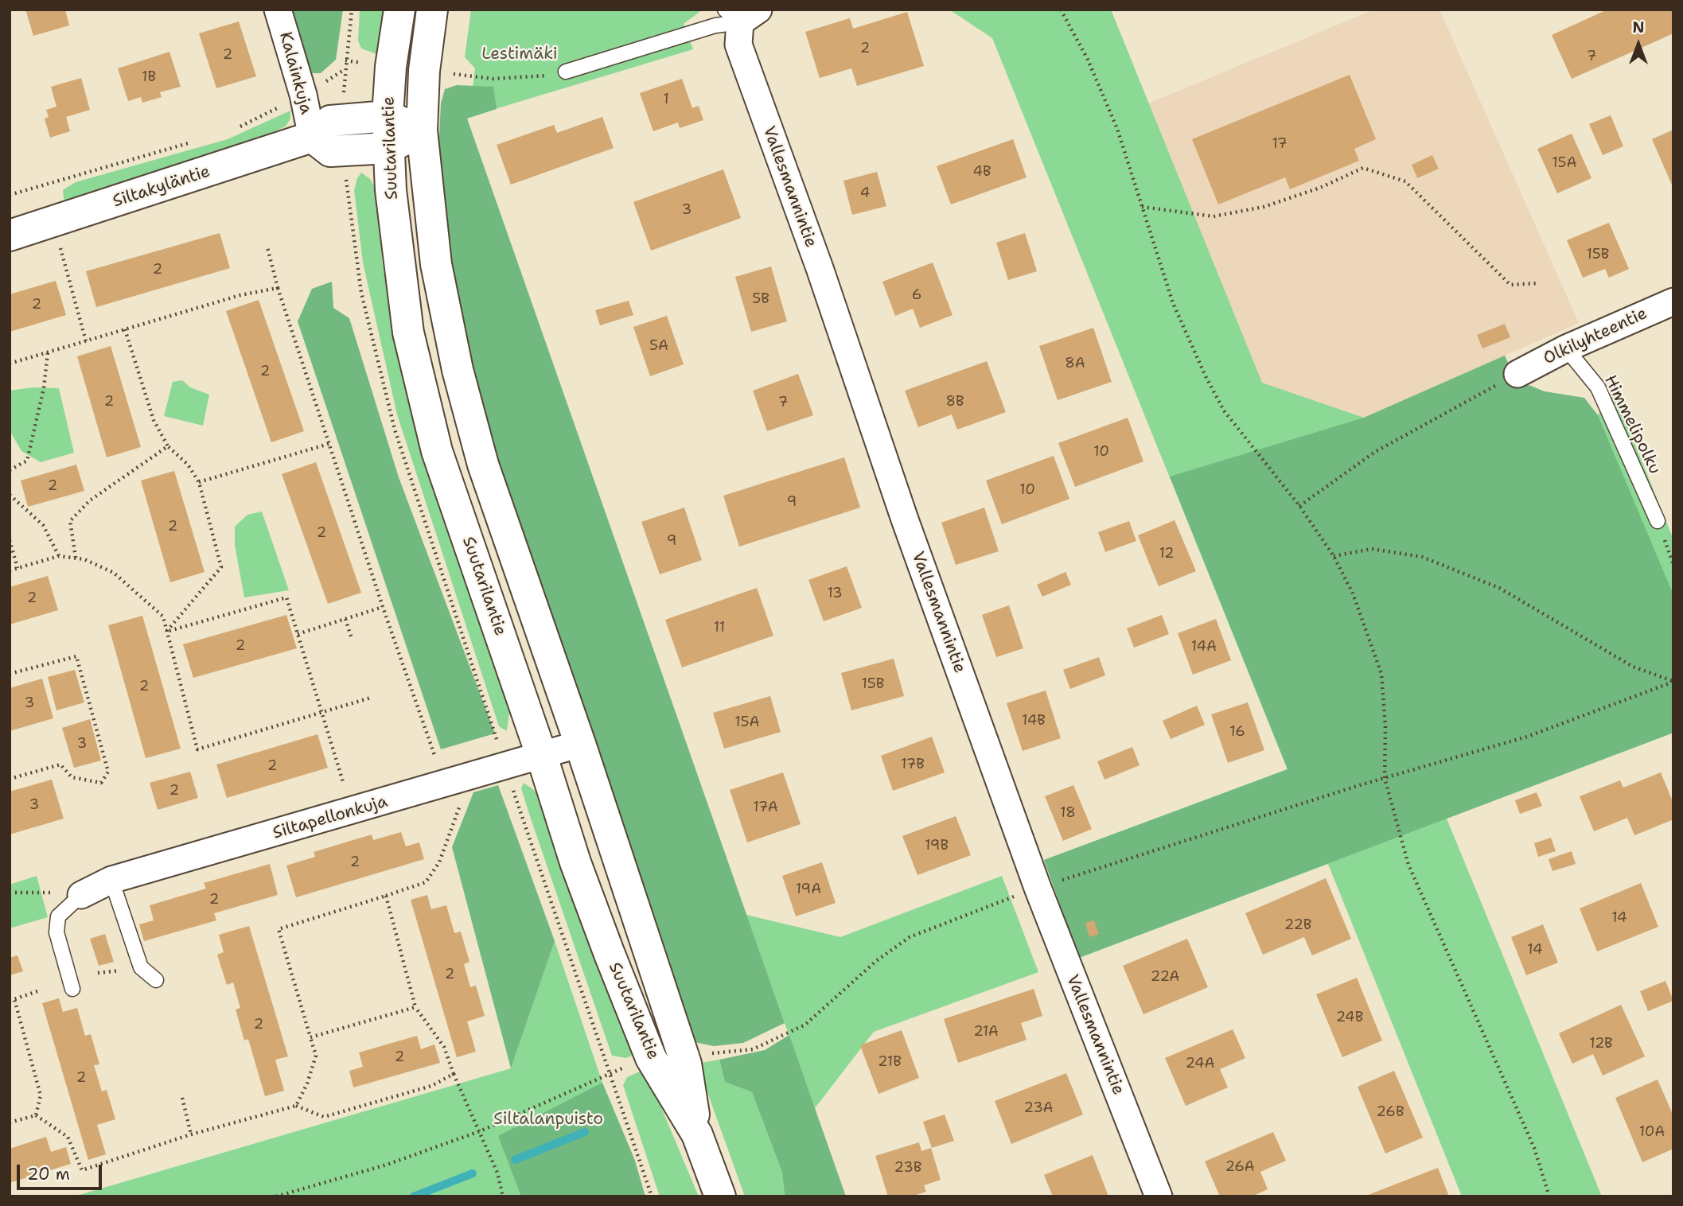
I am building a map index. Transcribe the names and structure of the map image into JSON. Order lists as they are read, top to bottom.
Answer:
{
  "streets": {
    "main road": ["Suutarilantie", "Siltakyläntie"],
    "street": [
      "Kalainkuja",
      "Vallesmannintie",
      "Olkilyhteentie",
      "Siltapellonkuja"
    ],
    "lane": ["Himmelipolku"]
  },
  "crossings": [
    ["Kalainkuja", "Siltakyläntie"],
    ["Suutarilantie", "Siltakyläntie"],
    ["Suutarilantie", "Siltapellonkuja"],
    ["Olkilyhteentie", "Himmelipolku"]
  ],
  "parks": ["Lestimäki", "Siltalanpuisto"],
  "house_numbers": [
    "2",
    "2",
    "7",
    "1B",
    "1",
    "17",
    "15A",
    "4B",
    "4",
    "3",
    "15B",
    "2",
    "6",
    "5B",
    "2",
    "5A",
    "8A",
    "2",
    "2",
    "8B",
    "7",
    "10",
    "2",
    "10",
    "9",
    "2",
    "2",
    "9",
    "12",
    "13",
    "2",
    "11",
    "2",
    "14A",
    "15B",
    "2",
    "3",
    "14B",
    "15A",
    "16",
    "3",
    "17B",
    "2",
    "2",
    "3",
    "17A",
    "18",
    "19B",
    "2",
    "19A",
    "2",
    "14",
    "22B",
    "14",
    "2",
    "22A",
    "24B",
    "2",
    "21A",
    "12B",
    "2",
    "21B",
    "24A",
    "2",
    "23A",
    "26B",
    "10A",
    "26A",
    "23B"
  ],
  "scale_bar": "20 m",
  "north": "top"
}
